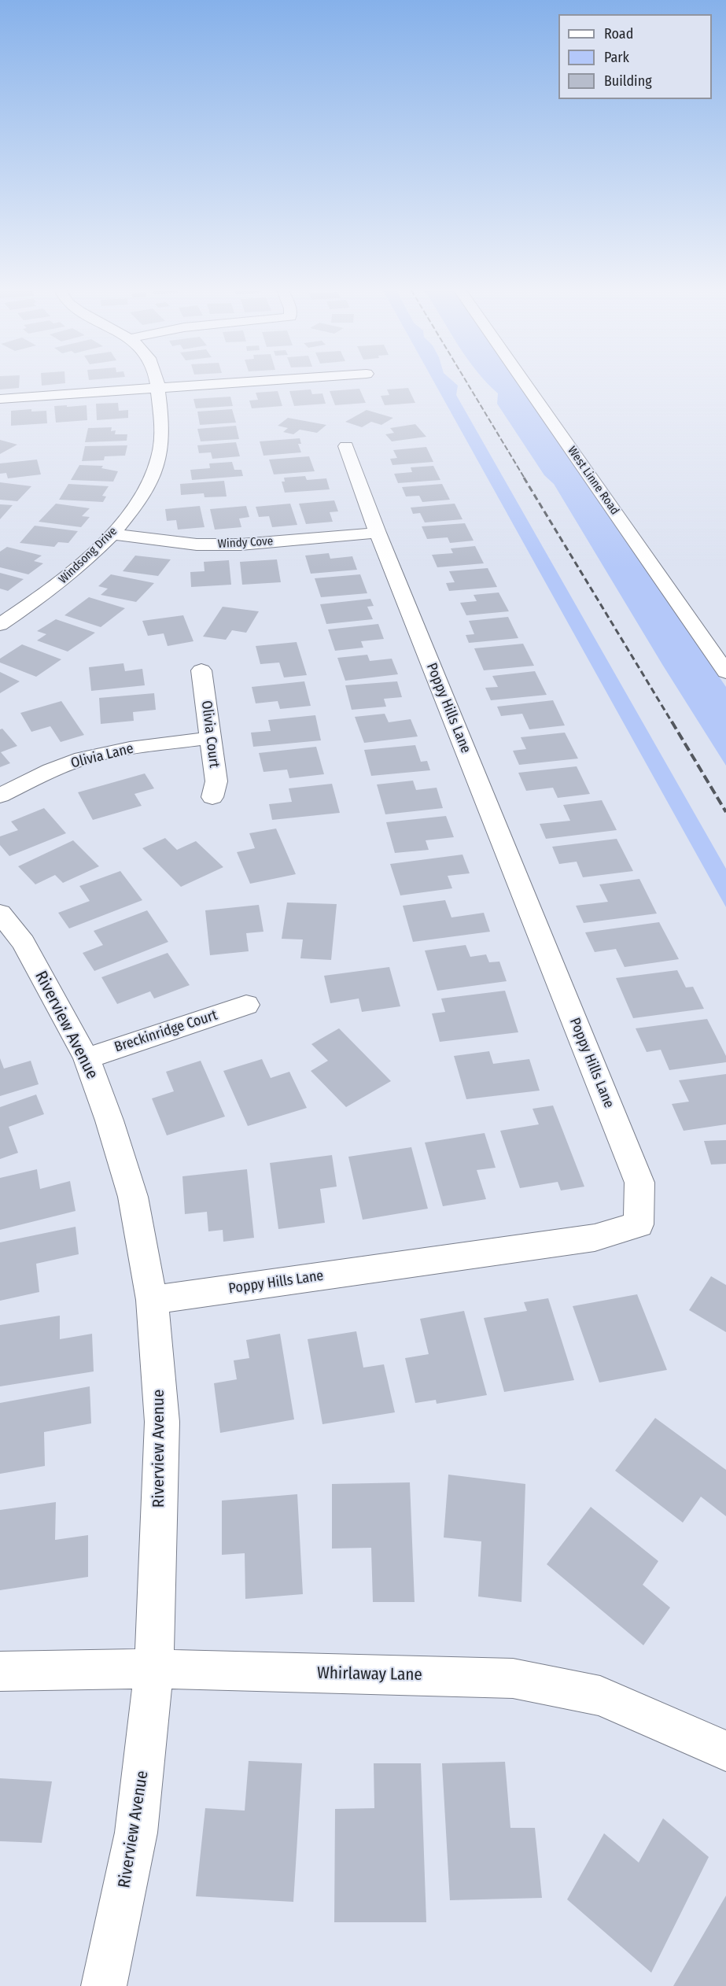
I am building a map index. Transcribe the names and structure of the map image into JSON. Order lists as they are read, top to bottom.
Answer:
{
  "streets": {
    "street": [
      "West Linne Road",
      "Windy Cove",
      "Windsong Drive",
      "Poppy Hills Lane",
      "Olivia Court",
      "Olivia Lane",
      "Riverview Avenue",
      "Breckinridge Court",
      "Whirlaway Lane"
    ]
  },
  "crossings": [
    ["Windy Cove", "Windsong Drive"],
    ["Windy Cove", "Poppy Hills Lane"],
    ["Poppy Hills Lane", "Riverview Avenue"],
    ["Olivia Court", "Olivia Lane"],
    ["Riverview Avenue", "Breckinridge Court"],
    ["Riverview Avenue", "Whirlaway Lane"]
  ],
  "legend": ["Road", "Park", "Building"]
}
